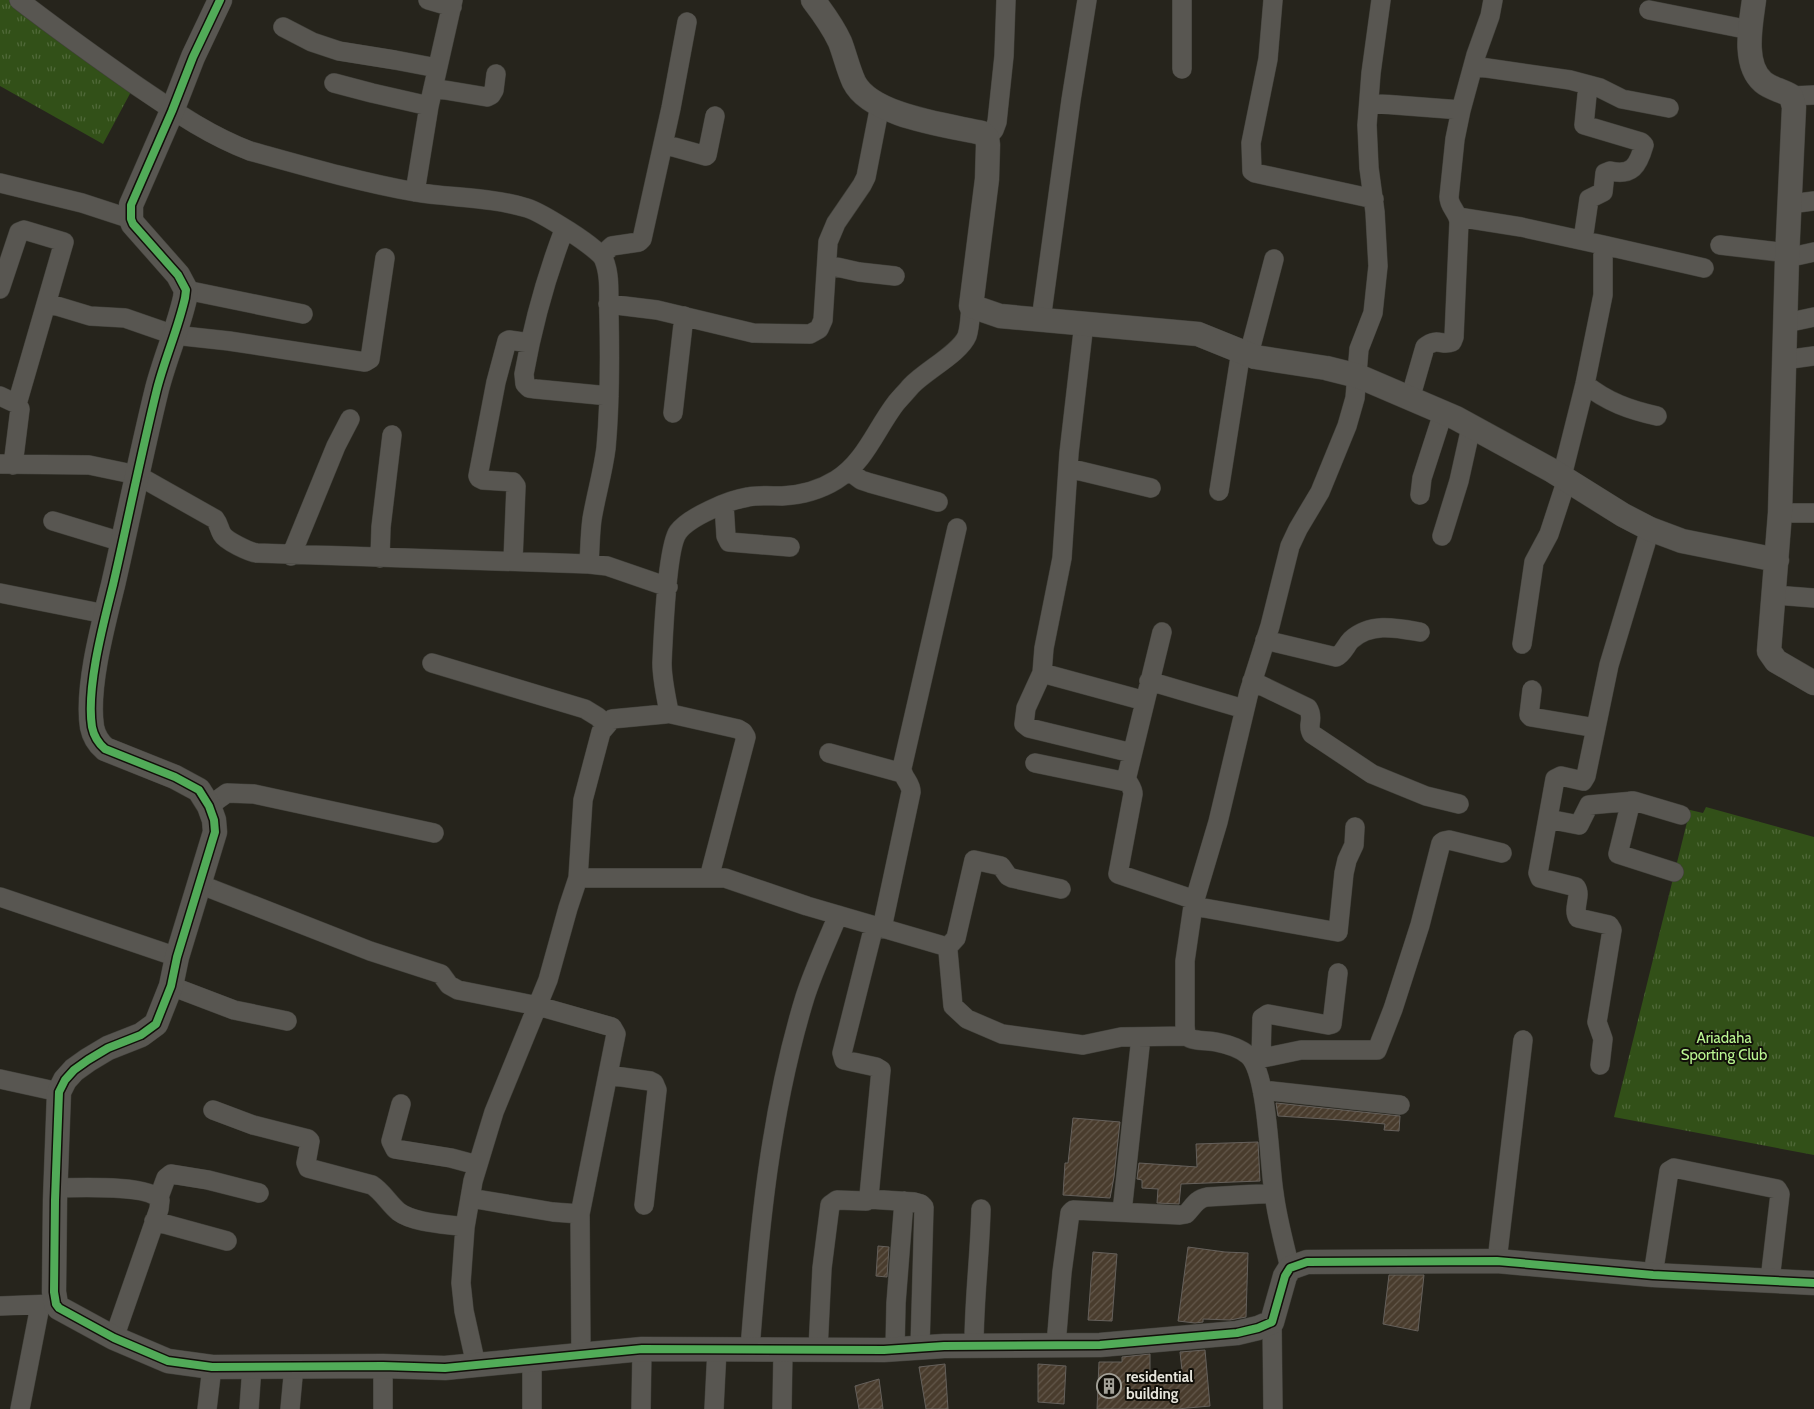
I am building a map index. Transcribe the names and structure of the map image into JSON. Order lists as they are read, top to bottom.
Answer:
{
  "parks": ["Ariadaha Sporting Club"],
  "places": {
    "building": ["residential building"]
  }
}
